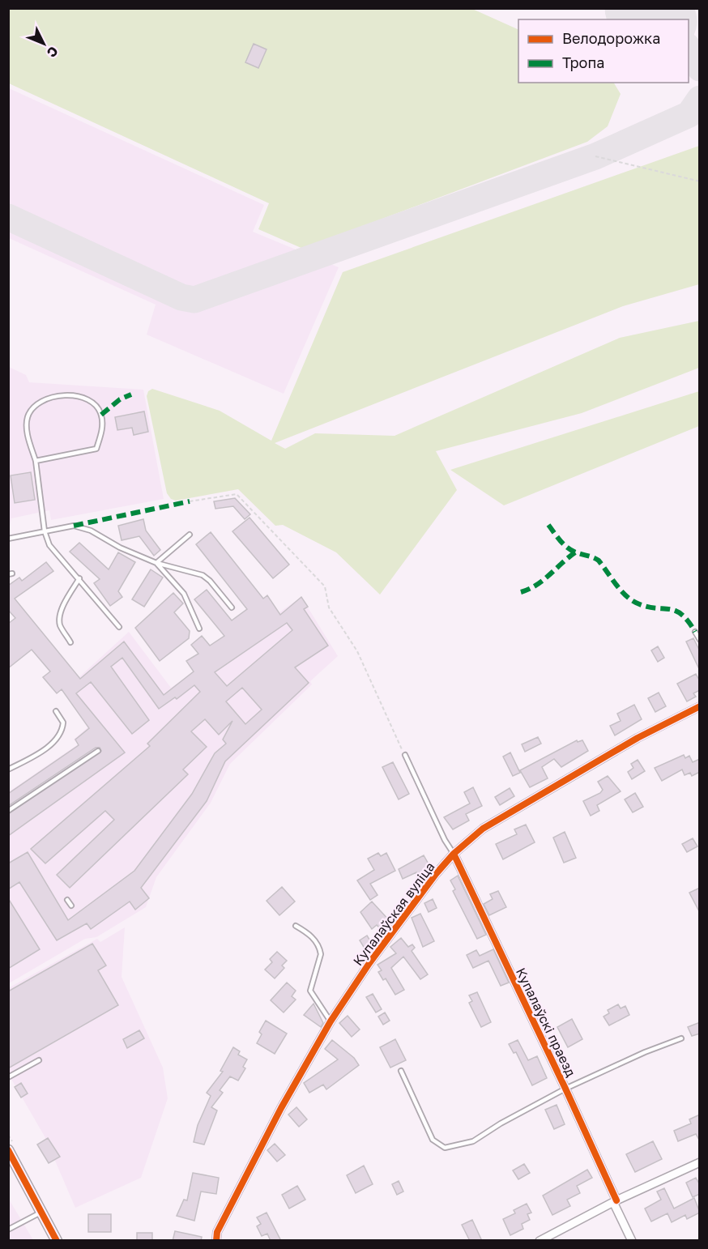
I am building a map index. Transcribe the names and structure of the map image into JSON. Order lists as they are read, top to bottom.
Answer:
{
  "streets": {
    "street": ["Купалаўская вуліца", "Купалаўскі праезд"]
  },
  "crossings": [
    ["Купалаўская вуліца", "Купалаўскі праезд"]
  ],
  "legend": ["Велодорожка", "Тропа"],
  "north": "bottom right"
}
